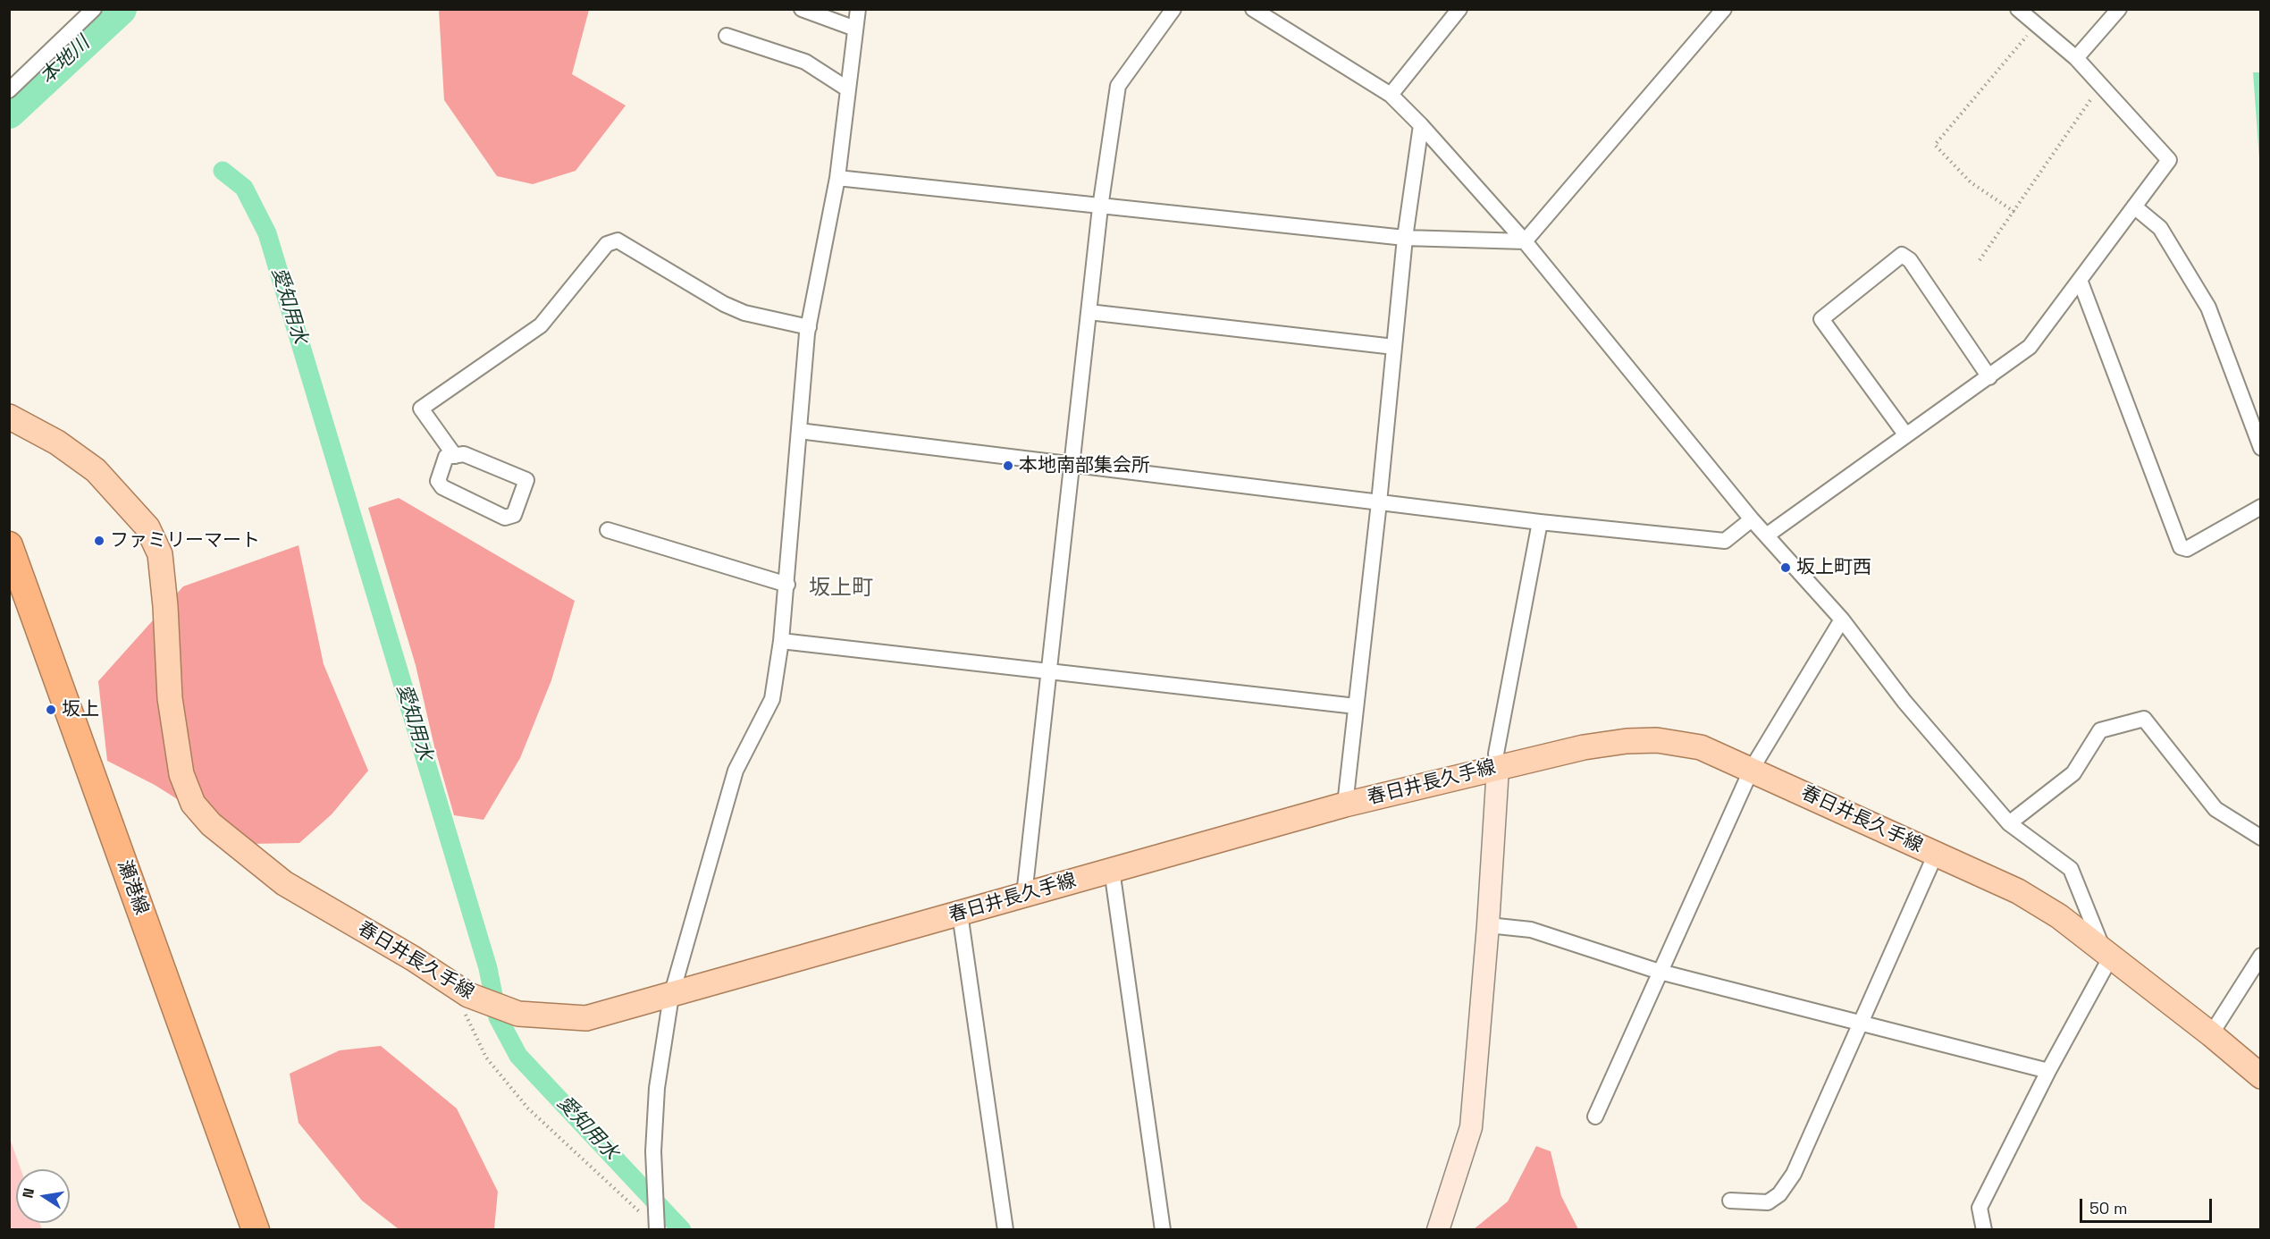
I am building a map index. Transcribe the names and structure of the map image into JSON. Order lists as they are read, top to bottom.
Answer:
{
  "streets": {
    "highway": ["瀬港線"],
    "main road": ["春日井長久手線"]
  },
  "districts": ["坂上町"],
  "water": ["本地川", "愛知用水"],
  "places": [
    "本地南部集会所",
    "ファミリーマート",
    "坂上町西",
    "坂上"
  ],
  "scale_bar": "50 m",
  "north": "left"
}
